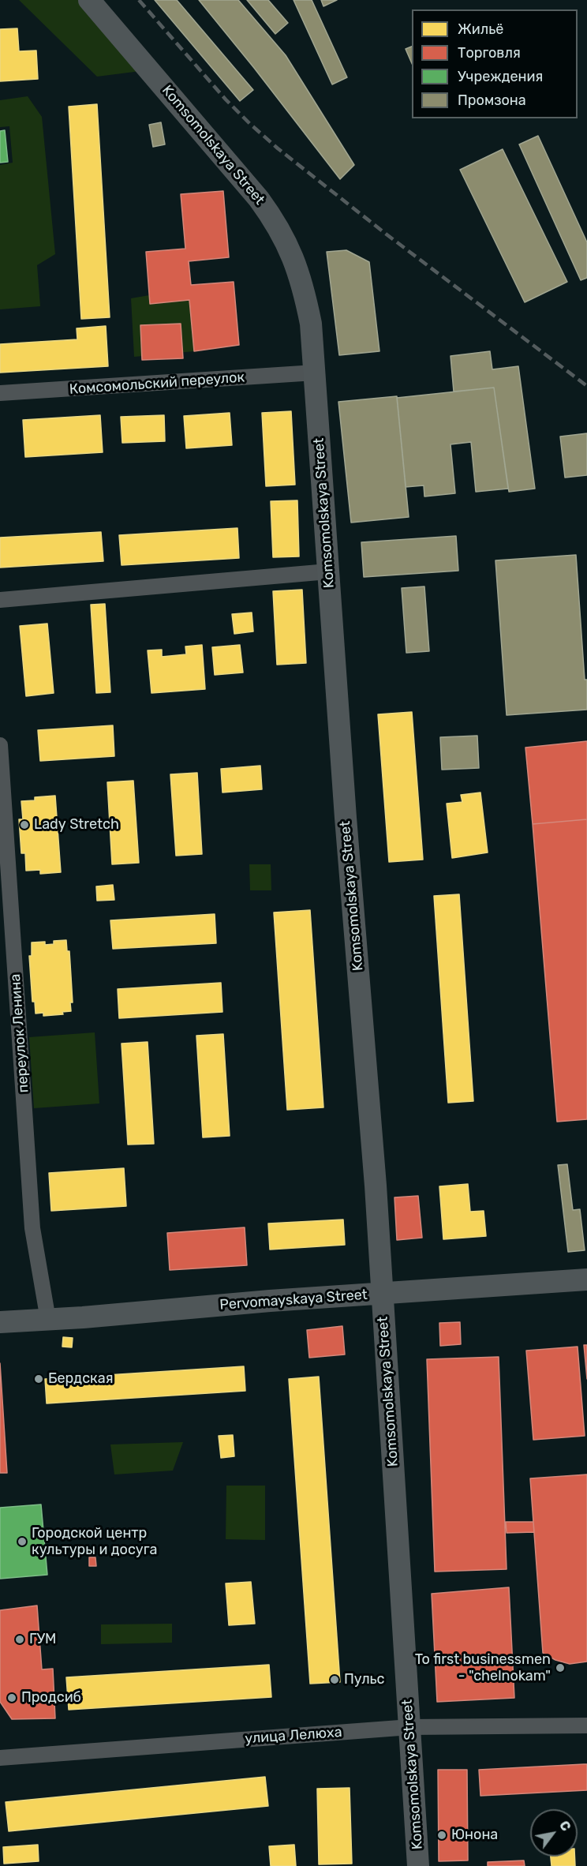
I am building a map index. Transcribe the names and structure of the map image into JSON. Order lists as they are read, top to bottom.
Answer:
{
  "streets": {
    "street": [
      "Komsomolskaya Street",
      "Комсомольский переулок",
      "переулок Ленина",
      "Pervomayskaya Street",
      "улица Лелюха"
    ]
  },
  "crossings": [
    ["Komsomolskaya Street", "Комсомольский переулок"],
    ["Komsomolskaya Street", "Pervomayskaya Street"],
    ["Komsomolskaya Street", "улица Лелюха"],
    ["переулок Ленина", "Pervomayskaya Street"]
  ],
  "places": [
    "Lady Stretch",
    "Бердская",
    "Городской центр культуры и досуга",
    "ГУМ",
    "To first businessmen - \"chelnokam\"",
    "Пульс",
    "Продсиб",
    "Юнона"
  ],
  "legend": [
    "Жильё",
    "Торговля",
    "Учреждения",
    "Промзона"
  ],
  "north": "top right"
}
